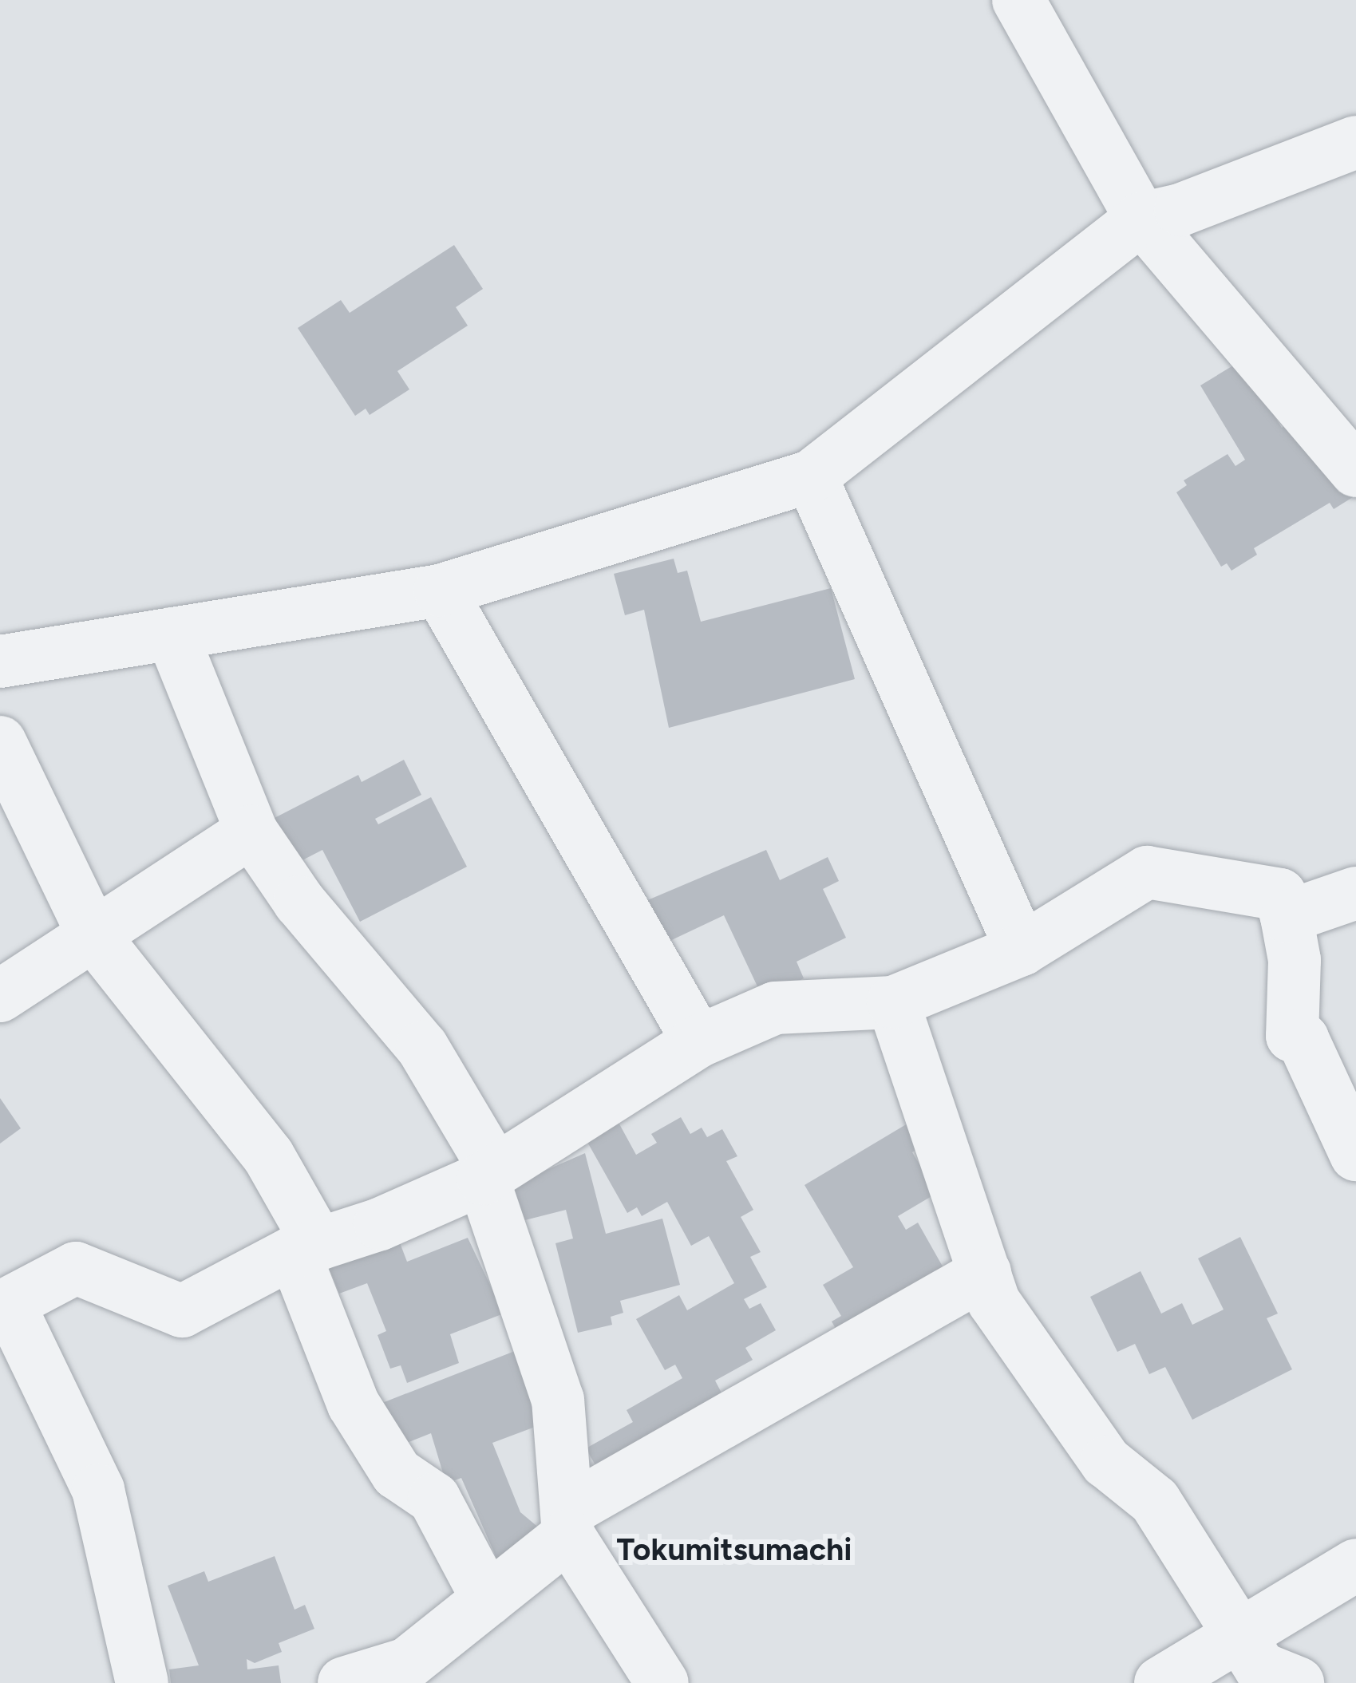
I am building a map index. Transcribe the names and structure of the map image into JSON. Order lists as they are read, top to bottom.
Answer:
{
  "districts": ["Tokumitsumachi"]
}
